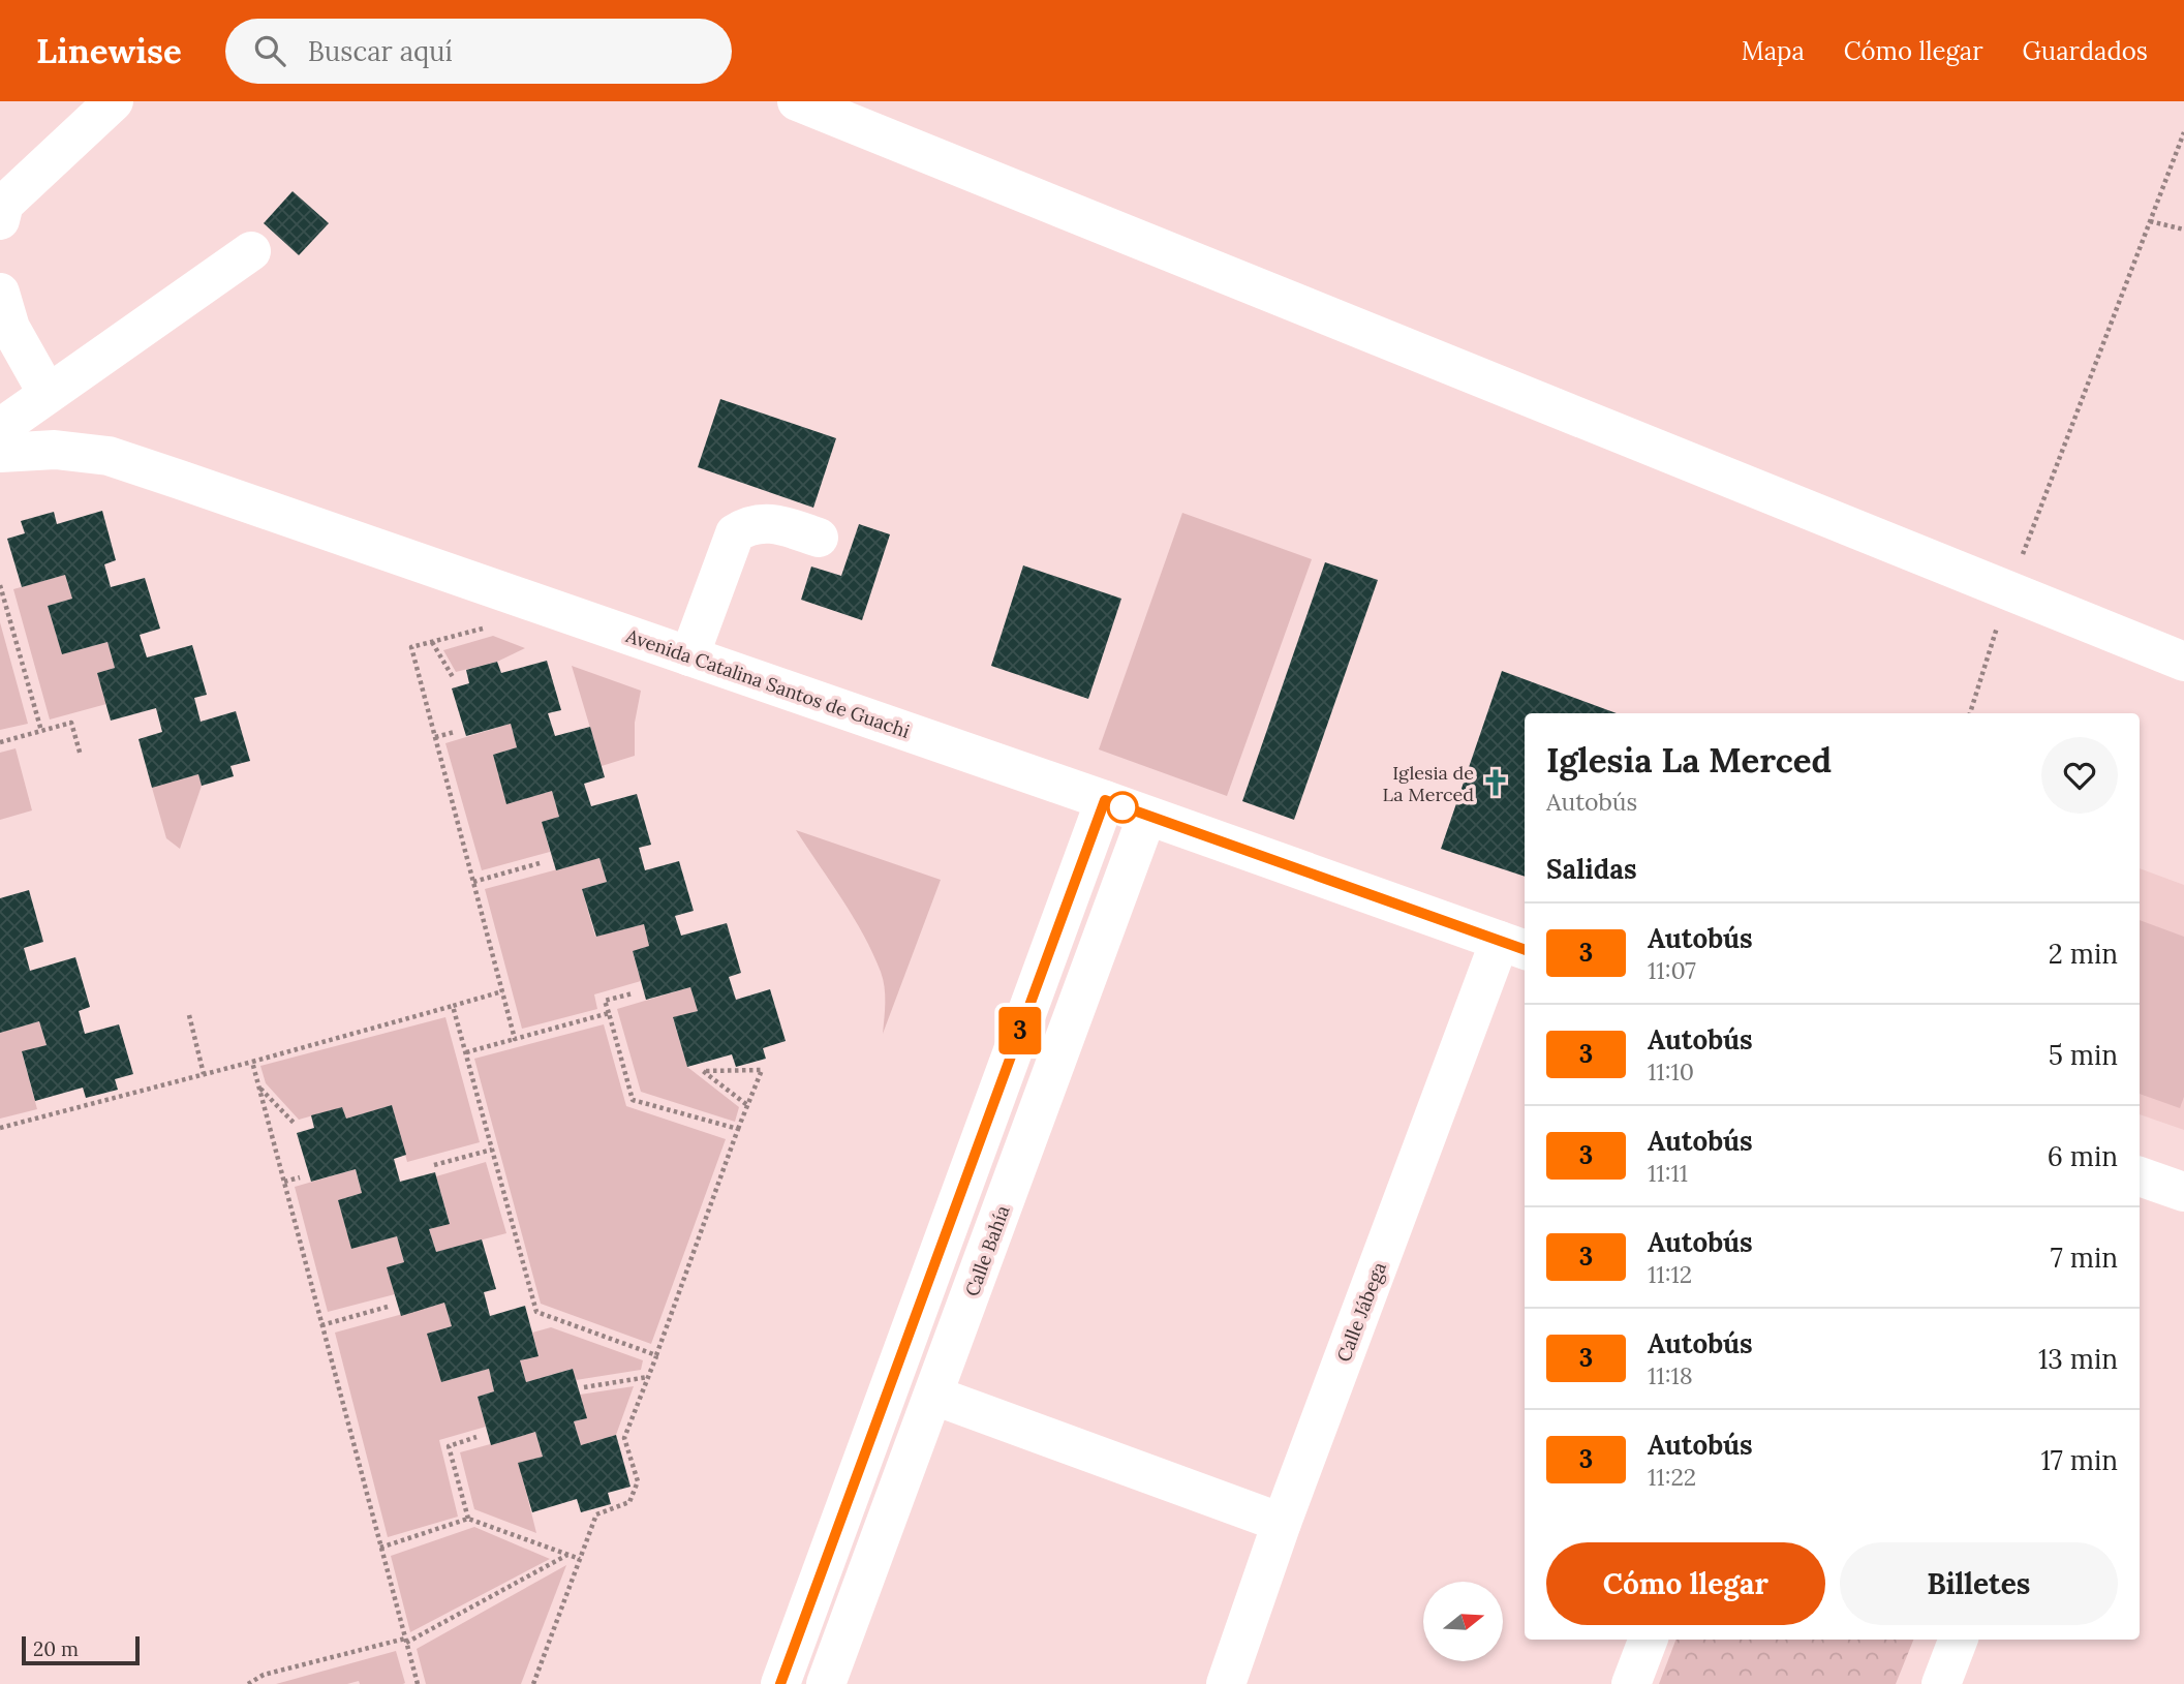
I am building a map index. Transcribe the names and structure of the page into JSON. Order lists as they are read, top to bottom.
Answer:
{
  "streets": {
    "street": ["Avenida Catalina Santos de Guachi", "Calle Bahía", "Calle Jábega"]
  },
  "crossings": [
    ["Avenida Catalina Santos de Guachi", "Calle Bahía"],
    ["Avenida Catalina Santos de Guachi", "Calle Jábega"]
  ],
  "places": {
    "church": ["Iglesia de La Merced"]
  },
  "lines": ["bus line 3"],
  "scale_bar": "20 m",
  "north": "right",
  "page": {
    "header": "Linewise",
    "search": "Buscar aquí",
    "nav": ["Mapa", "Cómo llegar", "Guardados"],
    "on_map": "3",
    "heading": [
      ["Iglesia La Merced", "Autobús"],
      "Salidas"
    ],
    "list": [
      {
        "mark": "3",
        "name": "Autobús",
        "note": "11:07",
        "value": "2 min"
      },
      {
        "mark": "3",
        "name": "Autobús",
        "note": "11:10",
        "value": "5 min"
      },
      {
        "mark": "3",
        "name": "Autobús",
        "note": "11:11",
        "value": "6 min"
      },
      {
        "mark": "3",
        "name": "Autobús",
        "note": "11:12",
        "value": "7 min"
      },
      {
        "mark": "3",
        "name": "Autobús",
        "note": "11:18",
        "value": "13 min"
      },
      {
        "mark": "3",
        "name": "Autobús",
        "note": "11:22",
        "value": "17 min"
      }
    ],
    "buttons": ["Cómo llegar", "Billetes"],
    "scale": "20 m"
  }
}
